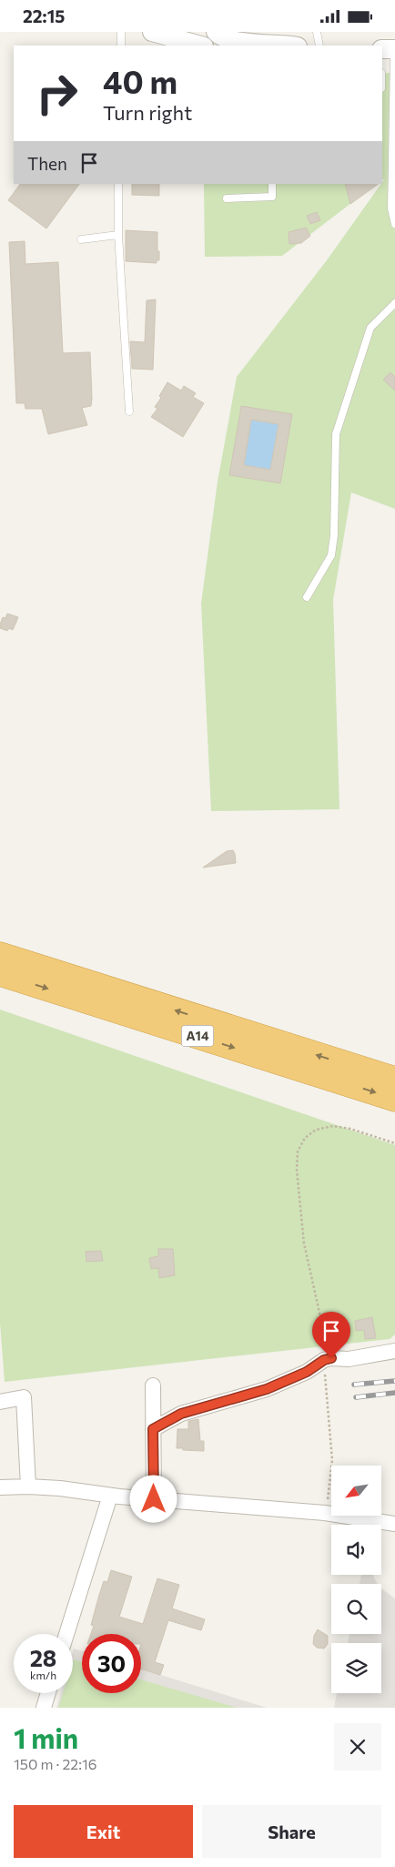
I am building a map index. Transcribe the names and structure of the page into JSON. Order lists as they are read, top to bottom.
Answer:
{
  "streets": {
    "highway": ["A14"]
  },
  "north": "bottom left",
  "page": {
    "status": "22:15",
    "turn": ["40 m", "Turn right"],
    "then": "Then",
    "speed": "28 km/h",
    "limit": "30",
    "heading": ["1 min", "150 m · 22:16"],
    "buttons": ["Exit", "Share"]
  }
}
